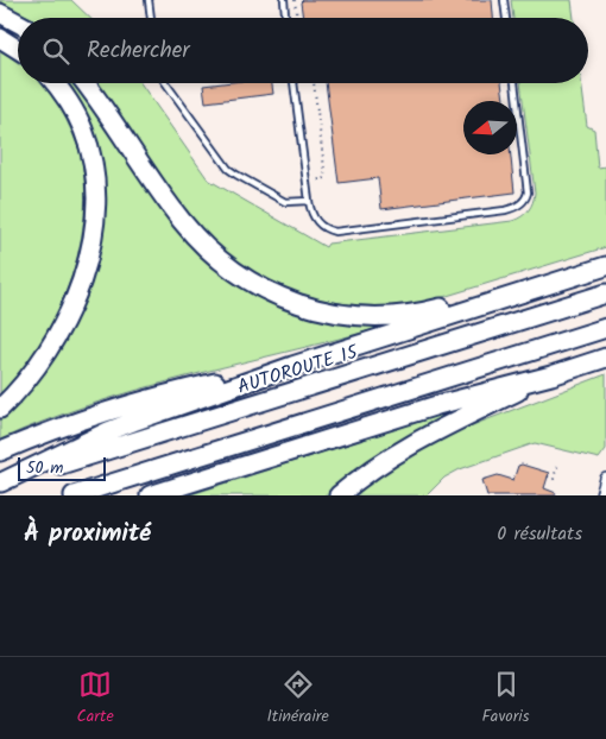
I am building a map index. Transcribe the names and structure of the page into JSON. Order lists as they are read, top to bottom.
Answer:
{
  "streets": {
    "highway": ["AUTOROUTE 15"]
  },
  "scale_bar": "50 m",
  "north": "left",
  "page": {
    "search": "Rechercher",
    "scale": "50 m",
    "heading": ["À proximité", "0 résultats"],
    "nav": ["Carte", "Itinéraire", "Favoris"]
  }
}
